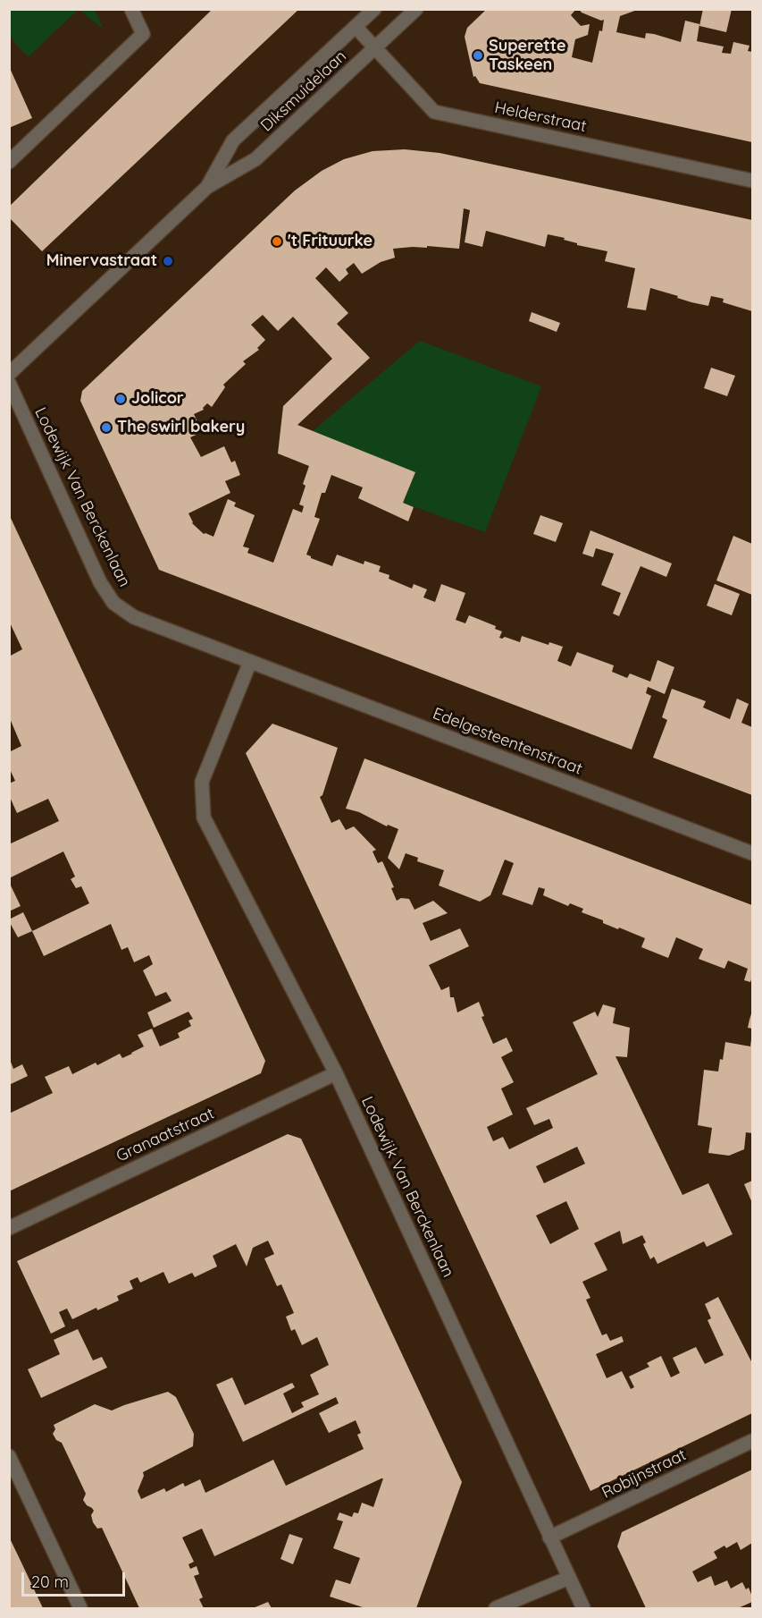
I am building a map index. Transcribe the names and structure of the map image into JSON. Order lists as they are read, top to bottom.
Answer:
{
  "streets": {
    "street": [
      "Diksmuidelaan",
      "Helderstraat",
      "Lodewijk Van Berckenlaan",
      "Edelgesteentenstraat",
      "Granaatstraat",
      "Robijnstraat"
    ]
  },
  "crossings": [
    ["Diksmuidelaan", "Helderstraat"],
    ["Lodewijk Van Berckenlaan", "Edelgesteentenstraat"],
    ["Lodewijk Van Berckenlaan", "Granaatstraat"],
    ["Lodewijk Van Berckenlaan", "Robijnstraat"]
  ],
  "places": [
    "Superette Taskeen",
    "'t Frituurke",
    "Minervastraat",
    "Jolicor",
    "The swirl bakery"
  ],
  "scale_bar": "20 m"
}
